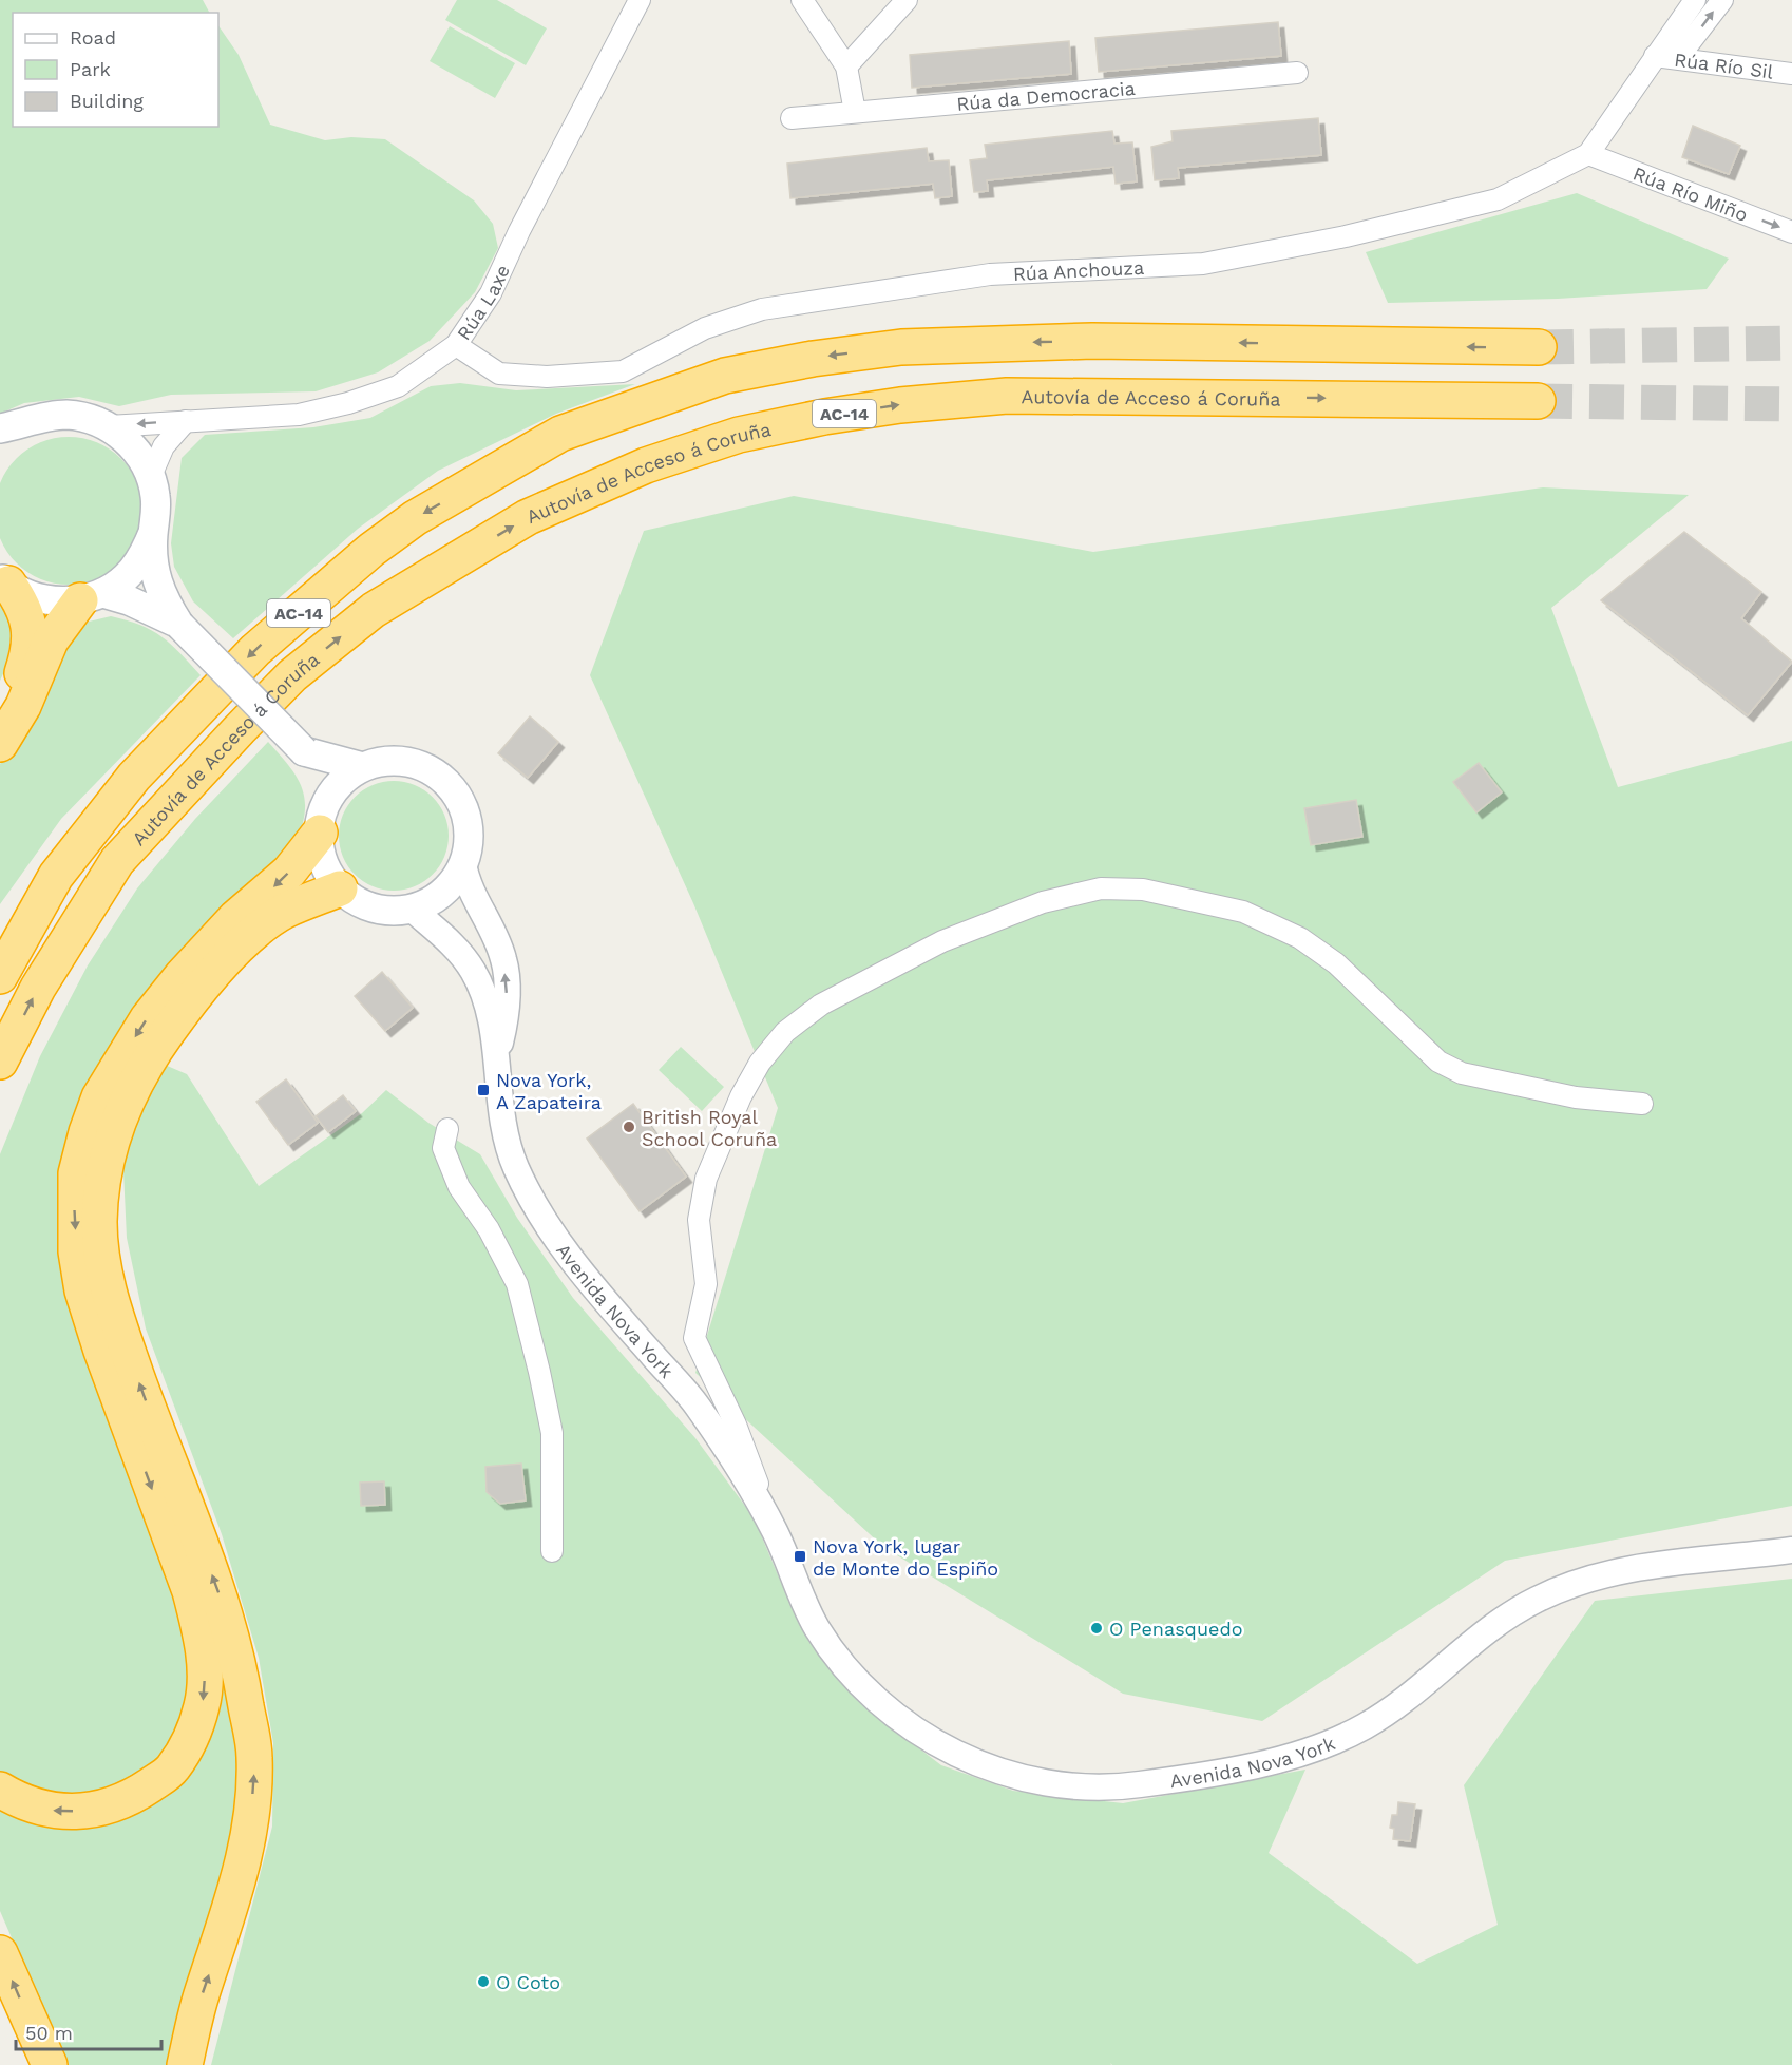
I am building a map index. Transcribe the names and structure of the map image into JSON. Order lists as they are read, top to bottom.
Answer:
{
  "streets": {
    "highway": ["Autovía de Acceso á Coruña", "AC-14"],
    "street": [
      "Rúa Río Sil",
      "Rúa da Democracia",
      "Rúa Río Miño",
      "Rúa Anchouza",
      "Rúa Laxe",
      "Avenida Nova York"
    ]
  },
  "crossings": [
    ["Rúa Río Sil", "Rúa Anchouza"],
    ["Rúa Río Miño", "Rúa Anchouza"],
    ["Rúa Anchouza", "Rúa Laxe"]
  ],
  "one_way": ["Rúa Río Miño"],
  "places": {
    "transit": ["Nova York, A Zapateira", "Nova York, lugar de Monte do Espiño"],
    "other": ["British Royal School Coruña", "O Penasquedo", "O Coto"]
  },
  "legend": ["Road", "Park", "Building"],
  "scale_bar": "50 m"
}
